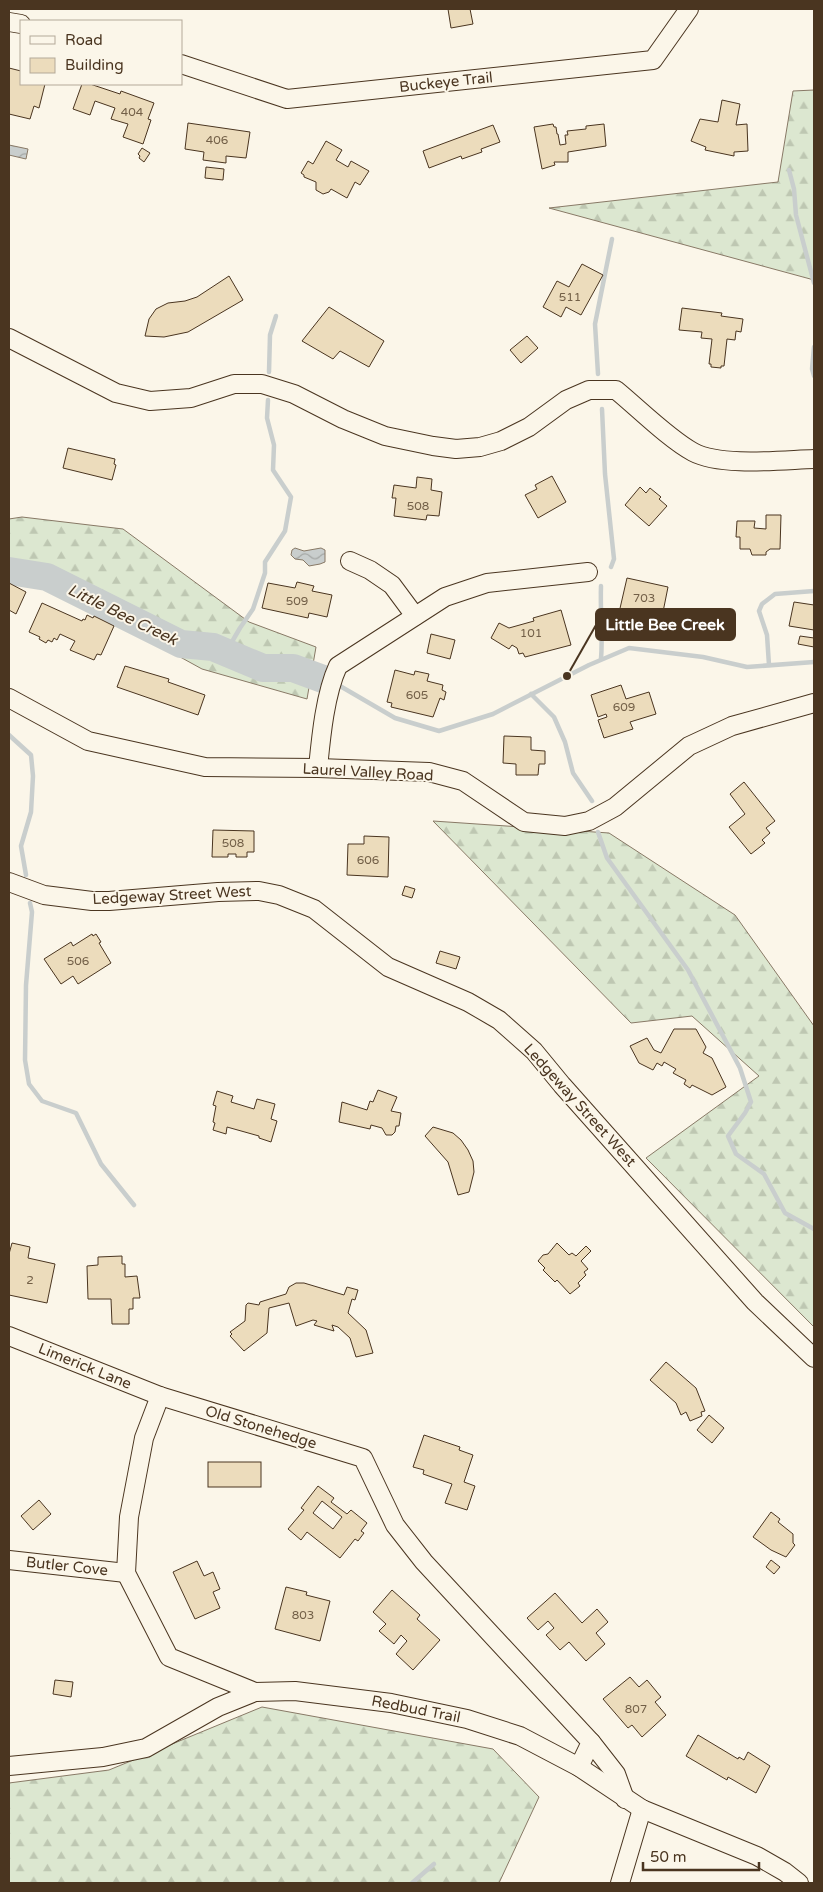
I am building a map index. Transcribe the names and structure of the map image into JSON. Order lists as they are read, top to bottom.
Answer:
{
  "streets": {
    "street": [
      "Buckeye Trail",
      "Laurel Valley Road",
      "Ledgeway Street West",
      "Limerick Lane",
      "Old Stonehedge",
      "Butler Cove",
      "Redbud Trail"
    ]
  },
  "crossings": [
    ["Limerick Lane", "Old Stonehedge"],
    ["Old Stonehedge", "Redbud Trail"]
  ],
  "water": ["Little Bee Creek"],
  "places": ["Little Bee Creek"],
  "house_numbers": [
    "404",
    "406",
    "511",
    "508",
    "703",
    "509",
    "101",
    "605",
    "609",
    "508",
    "606",
    "506",
    "2",
    "803",
    "807"
  ],
  "legend": ["Road", "Building"],
  "scale_bar": "50 m"
}
